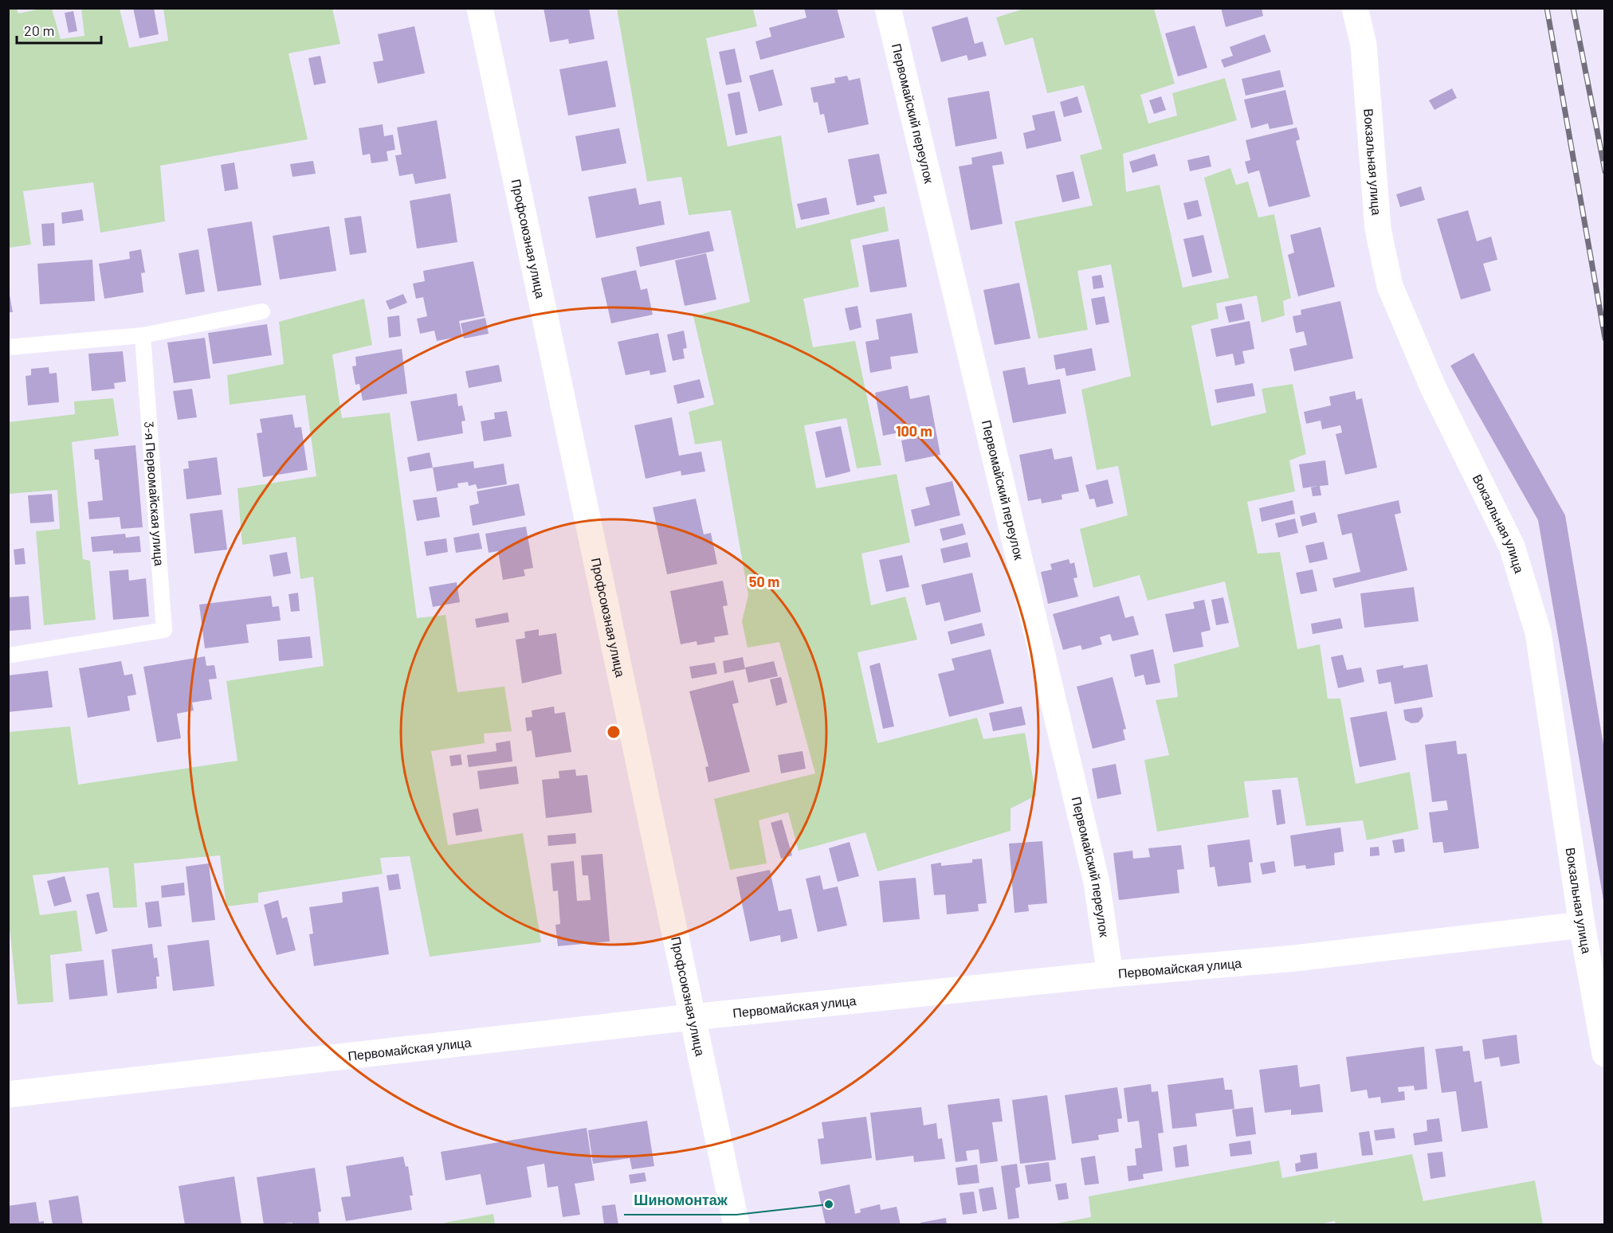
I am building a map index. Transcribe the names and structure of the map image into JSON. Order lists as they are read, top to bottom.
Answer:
{
  "streets": {
    "street": [
      "Первомайский переулок",
      "Вокзальная улица",
      "Профсоюзная улица",
      "Первомайская улица"
    ],
    "lane": ["3-я Первомайская улица"]
  },
  "crossings": [
    ["Первомайский переулок", "Первомайская улица"],
    ["Вокзальная улица", "Первомайская улица"],
    ["Профсоюзная улица", "Первомайская улица"]
  ],
  "places": ["Шиномонтаж"],
  "scale_bar": "20 m",
  "rings": ["100 m", "50 m"]
}
